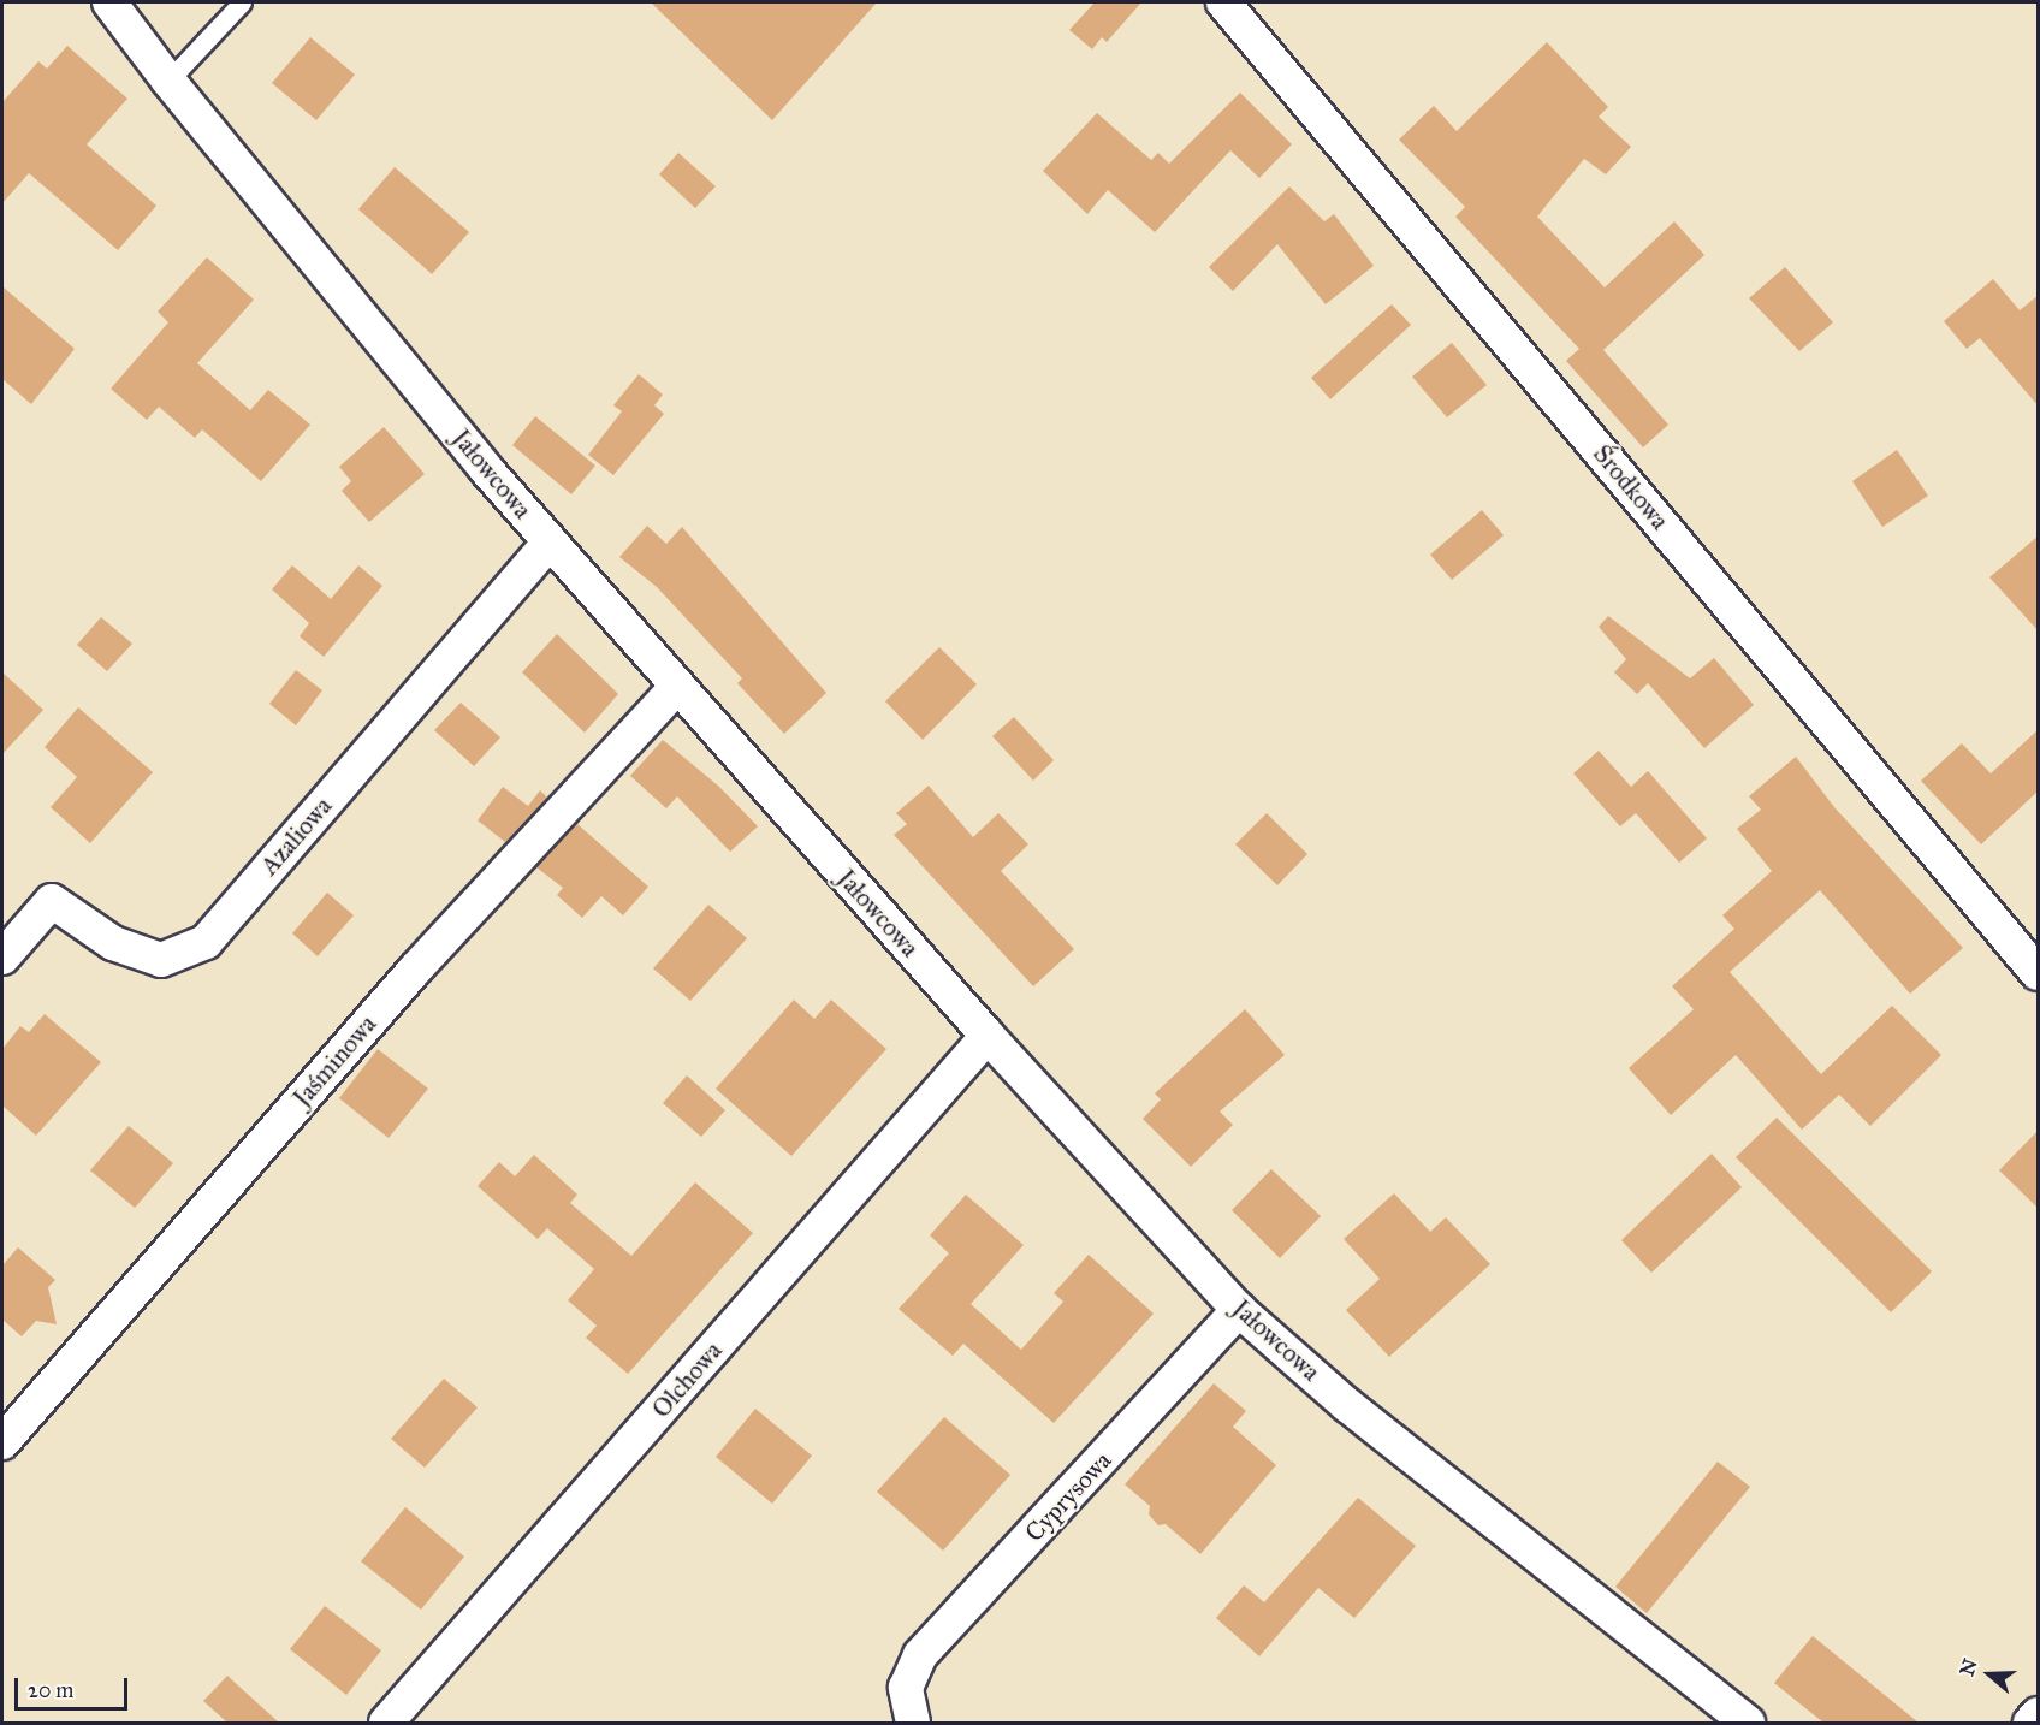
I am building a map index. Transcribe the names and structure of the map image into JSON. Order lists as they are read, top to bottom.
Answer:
{
  "streets": {
    "street": [
      "Jałowcowa",
      "Środkowa",
      "Azaliowa",
      "Jaśminowa",
      "Olchowa",
      "Cyprysowa"
    ]
  },
  "crossings": [
    ["Jałowcowa", "Azaliowa"],
    ["Jałowcowa", "Jaśminowa"],
    ["Jałowcowa", "Olchowa"],
    ["Jałowcowa", "Cyprysowa"]
  ],
  "scale_bar": "20 m",
  "north": "left"
}
